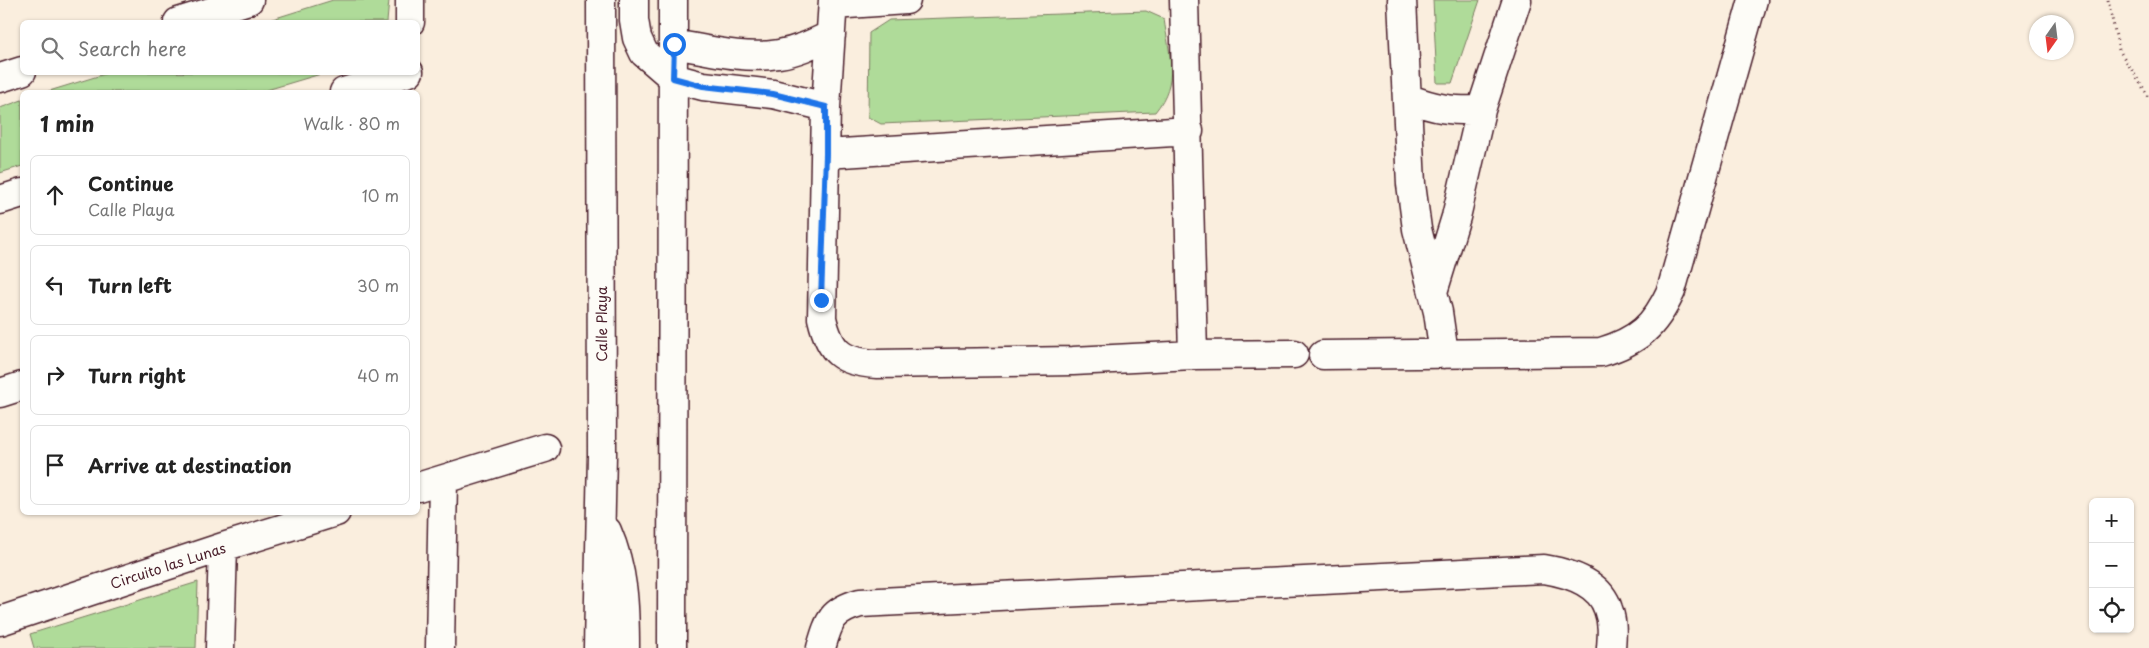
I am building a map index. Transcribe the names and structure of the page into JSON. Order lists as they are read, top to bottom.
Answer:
{
  "streets": {
    "street": ["Calle Playa", "Circuito las Lunas"]
  },
  "north": "bottom",
  "page": {
    "search": "Search here",
    "heading": ["1 min", "Walk · 80 m"],
    "list": [
      ["Continue", "Calle Playa", "10 m"],
      ["Turn left", "30 m"],
      ["Turn right", "40 m"],
      "Arrive at destination"
    ],
    "map_buttons": ["+", "−"]
  }
}
